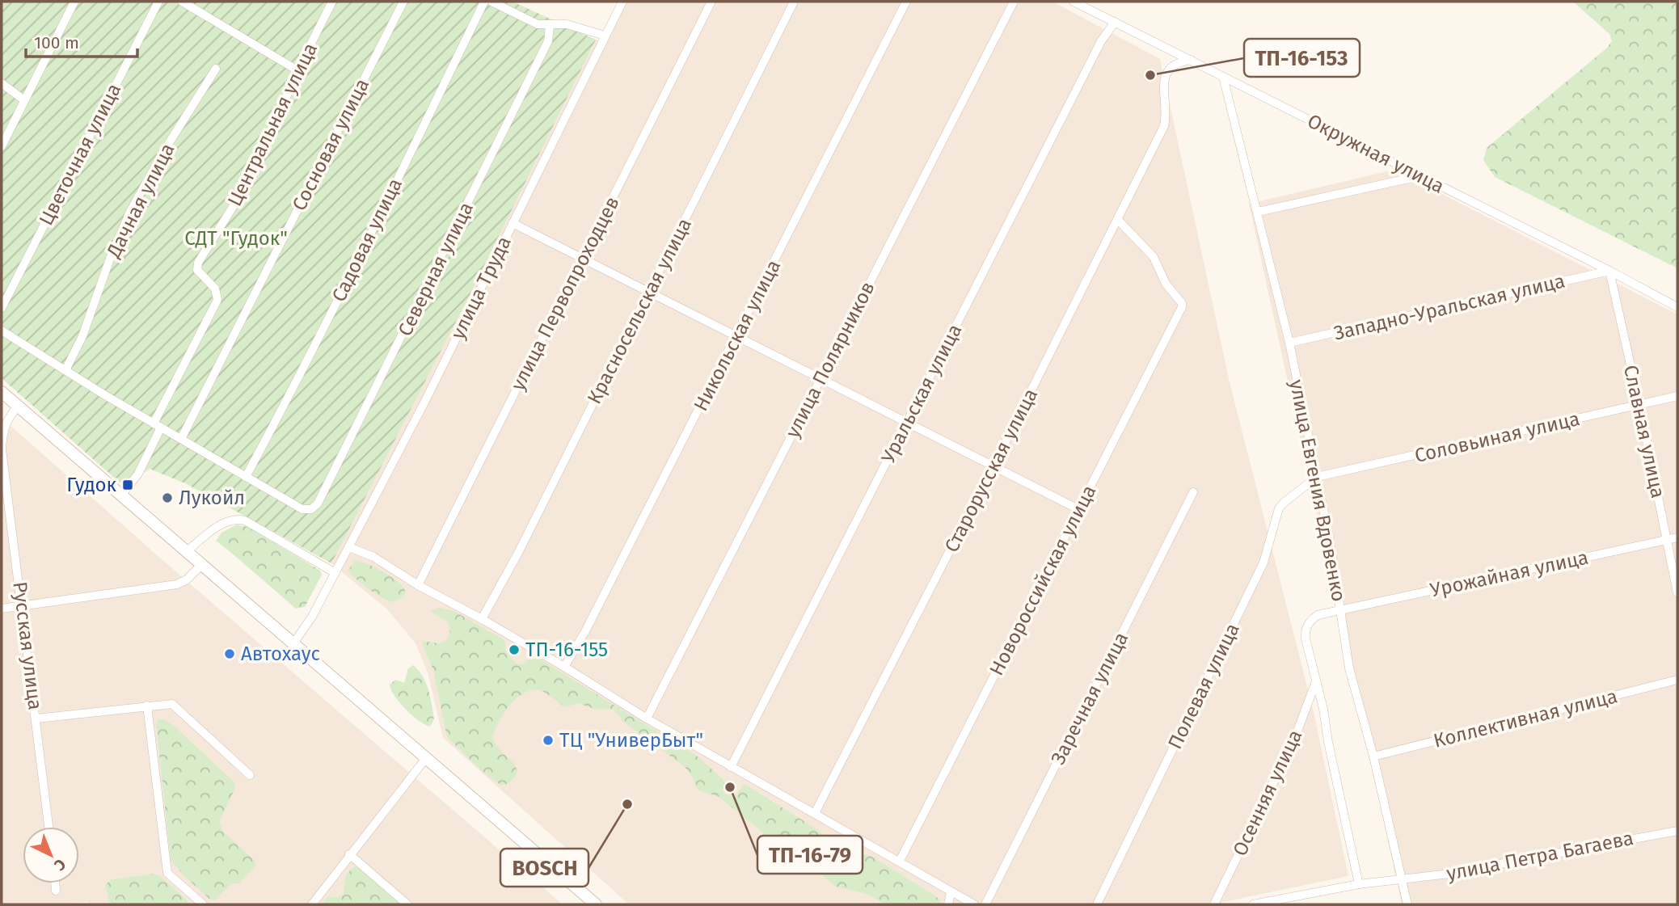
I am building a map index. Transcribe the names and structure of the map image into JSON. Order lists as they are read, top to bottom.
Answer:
{
  "streets": {
    "street": [
      "Центральная улица",
      "Сосновая улица",
      "Окружная улица",
      "Цветочная улица",
      "Дачная улица",
      "Садовая улица",
      "Северная улица",
      "улица Труда",
      "улица Первопроходцев",
      "Западно-Уральская улица",
      "Красносельская улица",
      "Никольская улица",
      "улица Полярников",
      "Уральская улица",
      "Славная улица",
      "Соловьиная улица",
      "Старорусская улица",
      "улица Евгения Вдовенко",
      "Урожайная улица",
      "Новороссийская улица",
      "Русская улица",
      "Полевая улица",
      "Заречная улица",
      "Коллективная улица",
      "Осенняя улица",
      "улица Петра Багаева"
    ]
  },
  "crossings": [
    ["Окружная улица", "Западно-Уральская улица"],
    ["Окружная улица", "Уральская улица"],
    ["Окружная улица", "Славная улица"],
    ["Окружная улица", "Старорусская улица"],
    ["Окружная улица", "улица Евгения Вдовенко"],
    ["Садовая улица", "Северная улица"],
    ["Западно-Уральская улица", "Славная улица"],
    ["Западно-Уральская улица", "улица Евгения Вдовенко"],
    ["Славная улица", "Соловьиная улица"],
    ["Славная улица", "Урожайная улица"],
    ["Соловьиная улица", "улица Евгения Вдовенко"],
    ["Соловьиная улица", "Полевая улица"],
    ["Старорусская улица", "Новороссийская улица"],
    ["улица Евгения Вдовенко", "Урожайная улица"],
    ["улица Евгения Вдовенко", "Полевая улица"],
    ["улица Евгения Вдовенко", "Коллективная улица"],
    ["улица Евгения Вдовенко", "улица Петра Багаева"],
    ["Урожайная улица", "Осенняя улица"]
  ],
  "parks": ["СДТ \"Гудок\""],
  "places": {
    "other": [
      "ТП-16-153",
      "Лукойл",
      "ТП-16-155",
      "Автохаус",
      "ТЦ \"УниверБыт\"",
      "ТП-16-79",
      "BOSCH"
    ],
    "transit": ["Гудок"]
  },
  "scale_bar": "100 m",
  "north": "bottom right"
}
